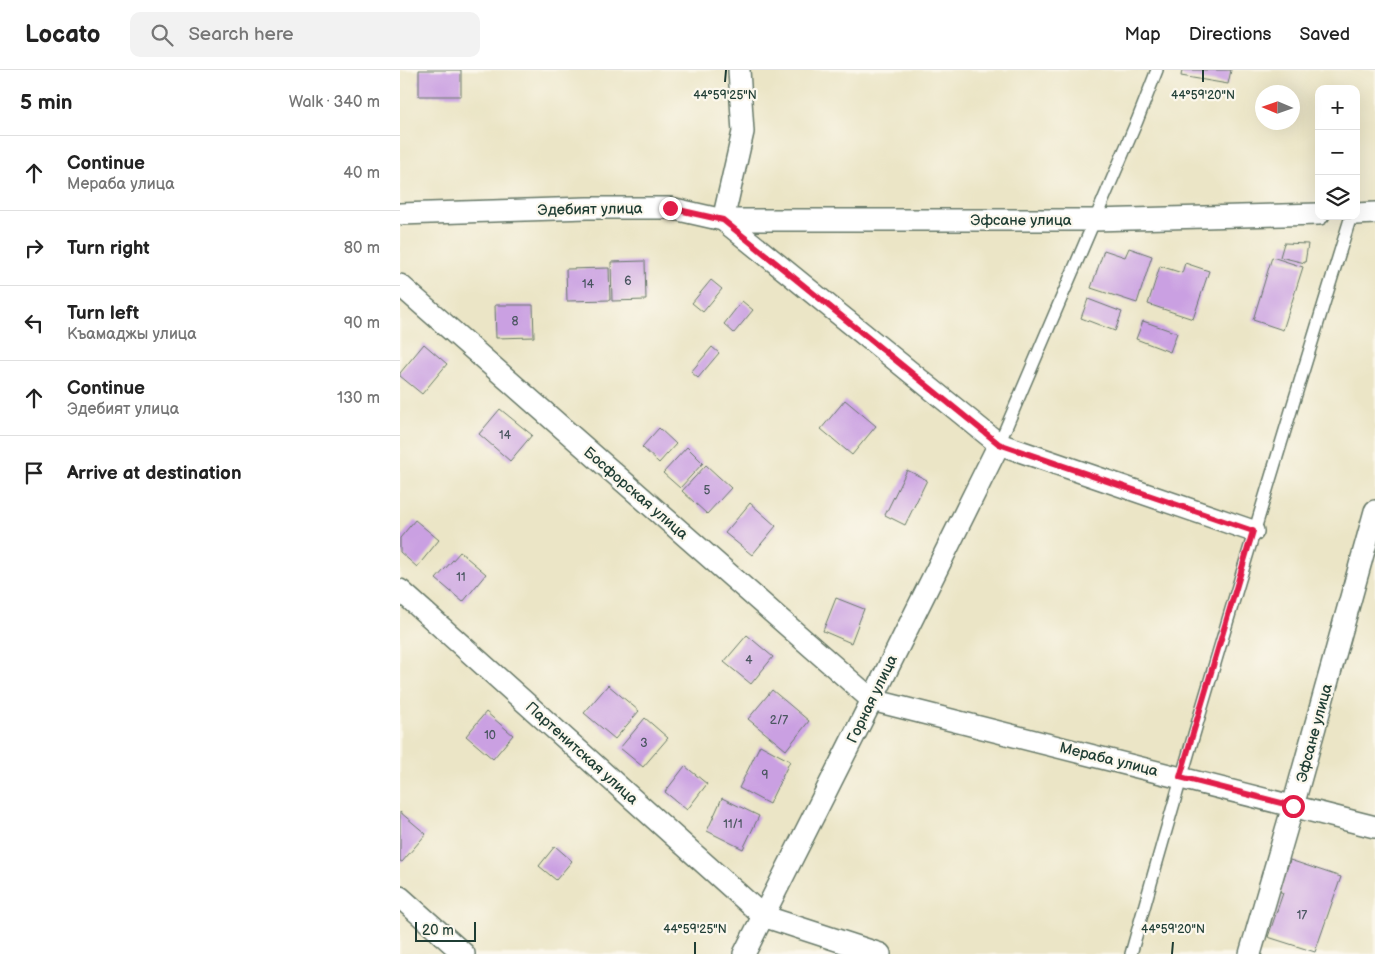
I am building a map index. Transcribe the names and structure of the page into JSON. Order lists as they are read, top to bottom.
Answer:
{
  "streets": {
    "street": [
      "Эдебият улица",
      "Эфсане улица",
      "Босфорская улица",
      "Горная улица",
      "Партенитская улица",
      "Мераба улица"
    ]
  },
  "crossings": [
    ["Эдебият улица", "Эфсане улица"],
    ["Эдебият улица", "Горная улица"],
    ["Эфсане улица", "Мераба улица"],
    ["Босфорская улица", "Горная улица"],
    ["Босфорская улица", "Мераба улица"],
    ["Горная улица", "Партенитская улица"],
    ["Горная улица", "Мераба улица"]
  ],
  "house_numbers": [
    "6",
    "14",
    "8",
    "14",
    "5",
    "11",
    "4",
    "2/7",
    "10",
    "3",
    "9",
    "11/1",
    "17"
  ],
  "scale_bar": "20 m",
  "north": "left",
  "page": {
    "header": "Locato",
    "search": "Search here",
    "nav": ["Map", "Directions", "Saved"],
    "heading": ["5 min", "Walk · 340 m"],
    "map_buttons": ["+", "−"],
    "list": [
      ["Continue", "Мераба улица", "40 m"],
      ["Turn right", "80 m"],
      ["Turn left", "Къамаджы улица", "90 m"],
      ["Continue", "Эдебият улица", "130 m"],
      "Arrive at destination"
    ],
    "scale": "20 m"
  },
  "coordinates": ["44°59'25\"N", "44°59'20\"N"]
}
